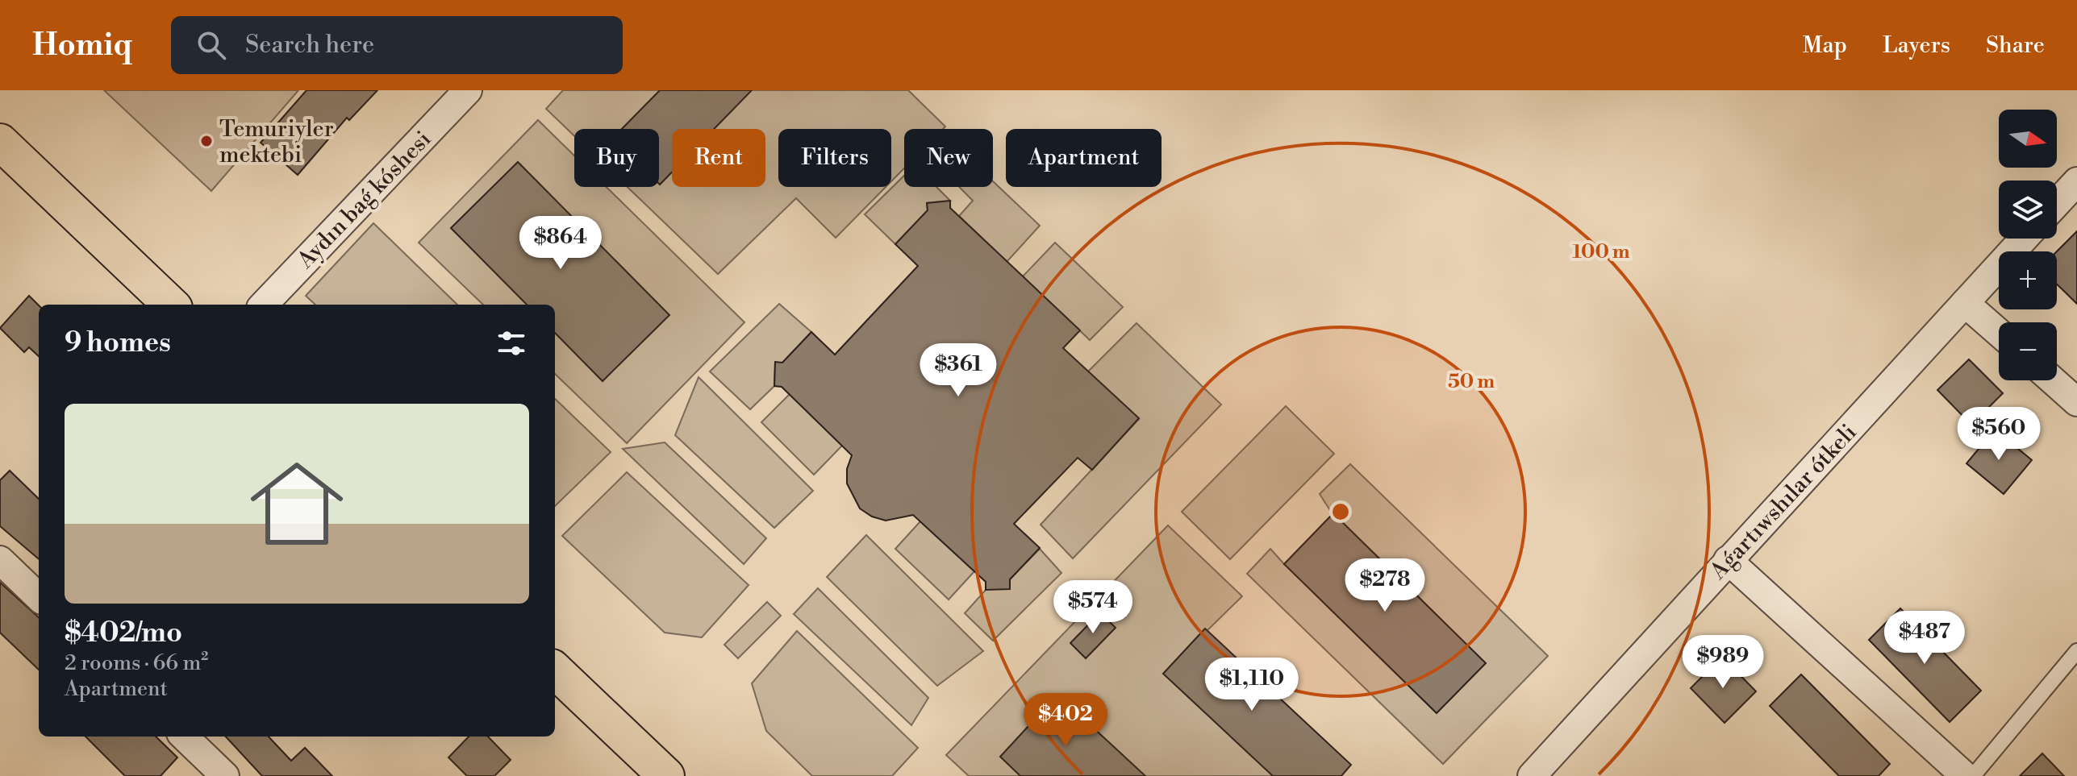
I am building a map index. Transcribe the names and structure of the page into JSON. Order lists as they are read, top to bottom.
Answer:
{
  "streets": {
    "street": ["Aydın baǵ kóshesi", "Aǵartıwshılar ótkeli"]
  },
  "places": ["Temuriyler mektebi"],
  "north": "right",
  "page": {
    "header": "Homiq",
    "search": "Search here",
    "nav": ["Map", "Layers", "Share"],
    "map_buttons": ["+", "−"],
    "chip": [
      "Buy",
      "Rent",
      "Filters",
      "New",
      "Apartment"
    ],
    "price": [
      "$864",
      "$361",
      "$560",
      "$278",
      "$574",
      "$487",
      "$989",
      "$1,110",
      "$402"
    ],
    "heading": "9 homes",
    "list": [
      {
        "name": "$402/mo",
        "note": "2 rooms · 66 m² · Apartment"
      }
    ]
  },
  "rings": ["100 m", "50 m"]
}
